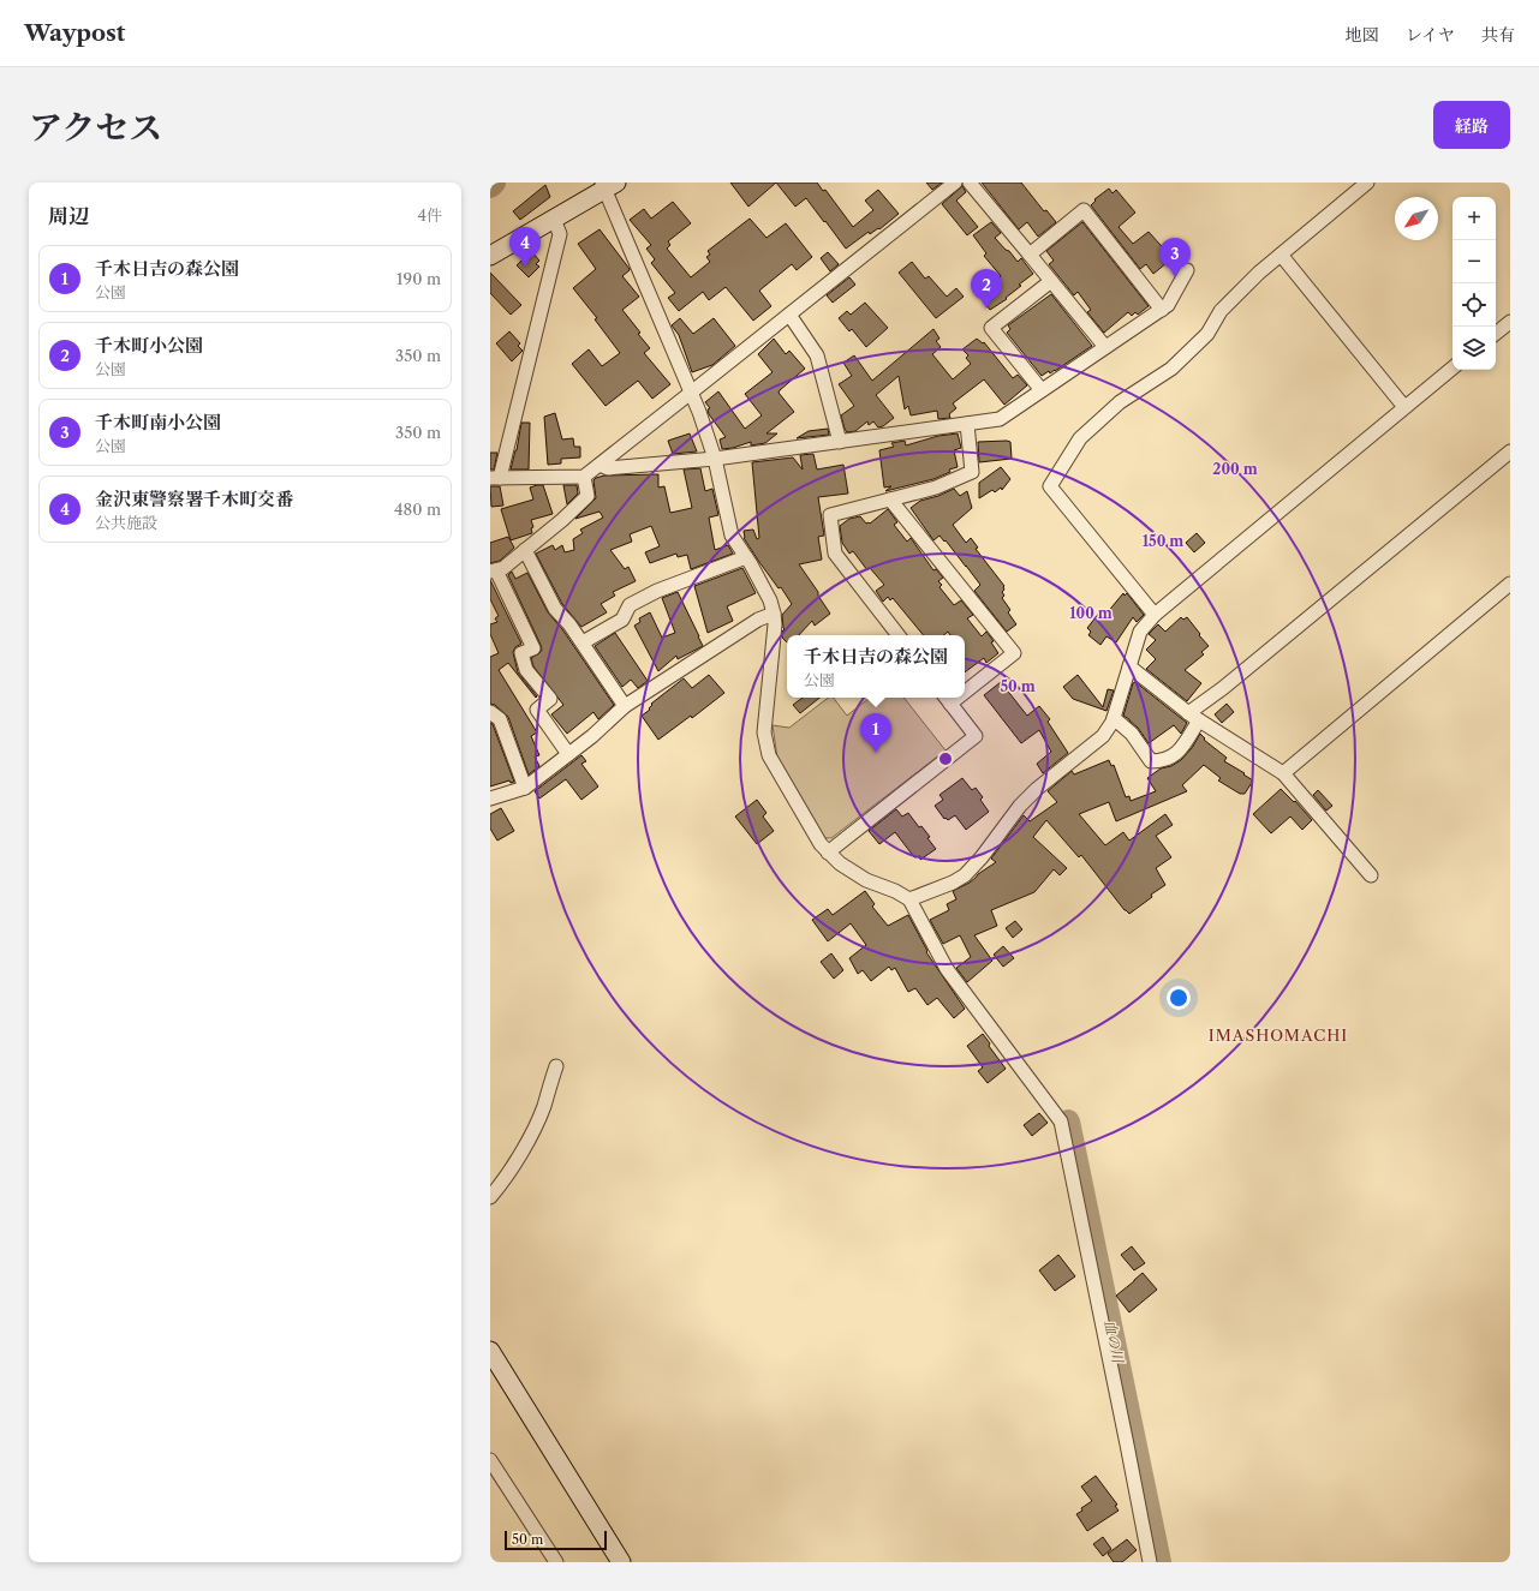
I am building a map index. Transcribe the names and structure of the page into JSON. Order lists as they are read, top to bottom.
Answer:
{
  "districts": ["IMASHOMACHI"],
  "water": ["血の川"],
  "scale_bar": "50 m",
  "north": "bottom left",
  "page": {
    "header": "Waypost",
    "nav": ["地図", "レイヤ", "共有"],
    "title": "アクセス",
    "buttons": "経路",
    "heading": ["周辺", "4件"],
    "map_buttons": ["+", "−"],
    "pins": [
      "4",
      "3",
      "2",
      "1"
    ],
    "list": [
      {
        "mark": "1",
        "name": "千木日吉の森公園",
        "note": "公園",
        "value": "190 m"
      },
      {
        "mark": "2",
        "name": "千木町小公園",
        "note": "公園",
        "value": "350 m"
      },
      {
        "mark": "3",
        "name": "千木町南小公園",
        "note": "公園",
        "value": "350 m"
      },
      {
        "mark": "4",
        "name": "金沢東警察署千木町交番",
        "note": "公共施設",
        "value": "480 m"
      }
    ],
    "popup": ["千木日吉の森公園", "公園"],
    "scale": "50 m"
  },
  "rings": [
    "200 m",
    "150 m",
    "100 m",
    "50 m"
  ]
}
